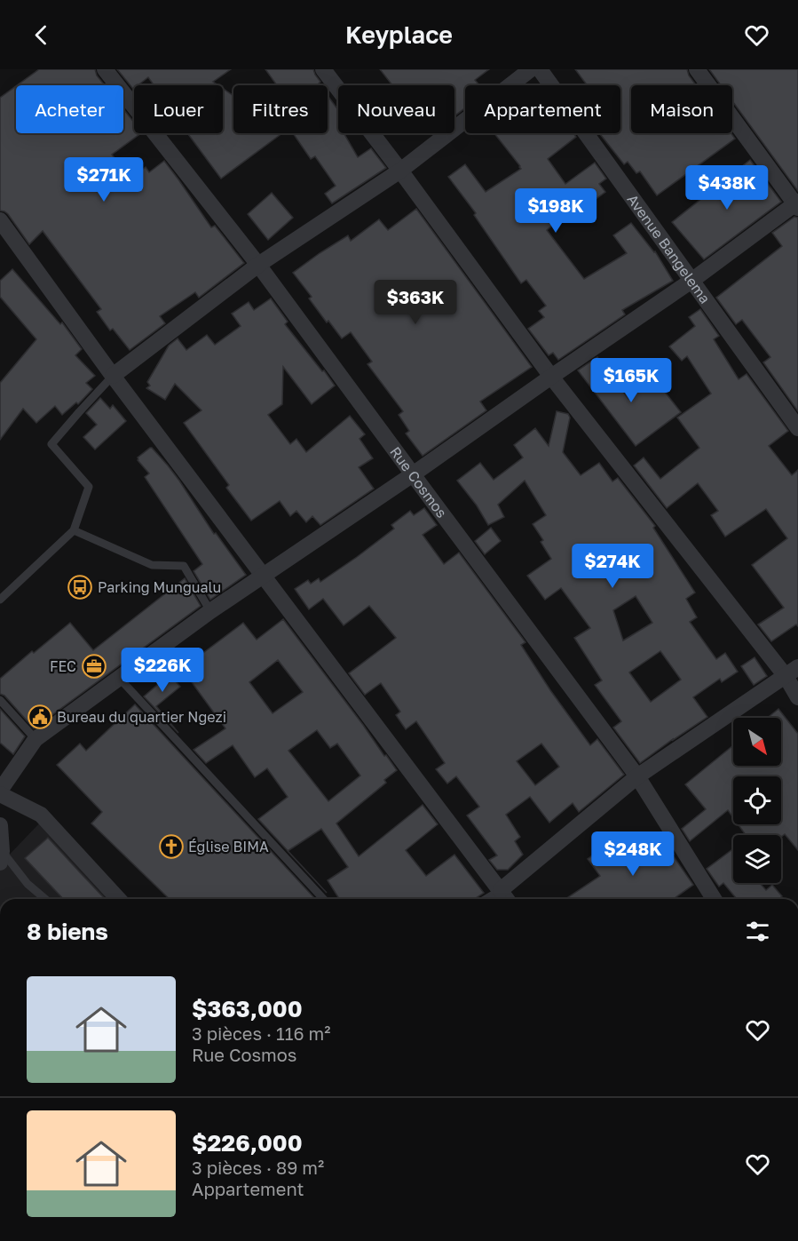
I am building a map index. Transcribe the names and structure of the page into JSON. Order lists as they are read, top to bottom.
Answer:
{
  "streets": {
    "street": ["Avenue Bangelema", "Rue Cosmos"]
  },
  "places": {
    "bus stop": ["Parking Mungualu"],
    "office": ["FEC"],
    "public building": ["Bureau du quartier Ngezi"],
    "church": ["Église BIMA"]
  },
  "north": "bottom right",
  "page": {
    "header": "Keyplace",
    "chip": [
      "Acheter",
      "Louer",
      "Filtres",
      "Nouveau",
      "Appartement",
      "Maison"
    ],
    "price": [
      "$271K",
      "$438K",
      "$198K",
      "$363K",
      "$165K",
      "$274K",
      "$226K",
      "$248K"
    ],
    "heading": "8 biens",
    "list": [
      {
        "name": "$363,000",
        "note": "3 pièces · 116 m² · Rue Cosmos"
      },
      {
        "name": "$226,000",
        "note": "3 pièces · 89 m² · Appartement"
      }
    ]
  }
}
